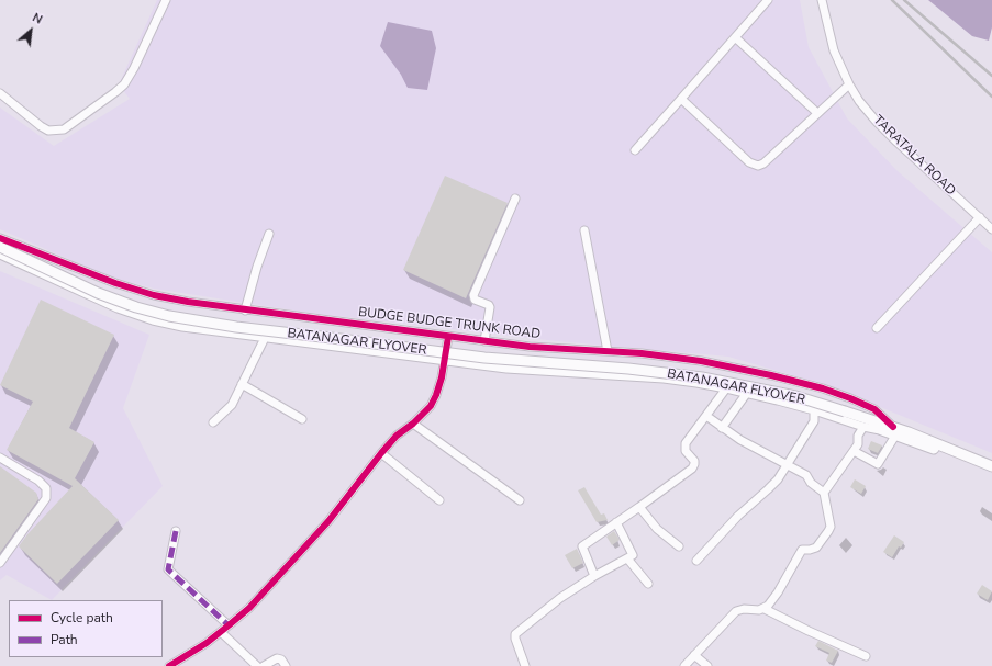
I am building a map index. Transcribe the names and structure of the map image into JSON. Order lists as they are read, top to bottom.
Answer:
{
  "streets": {
    "main road": ["BATANAGAR FLYOVER"],
    "street": ["TARATALA ROAD", "BUDGE BUDGE TRUNK ROAD"]
  },
  "legend": ["Cycle path", "Path"],
  "north": "top right"
}
